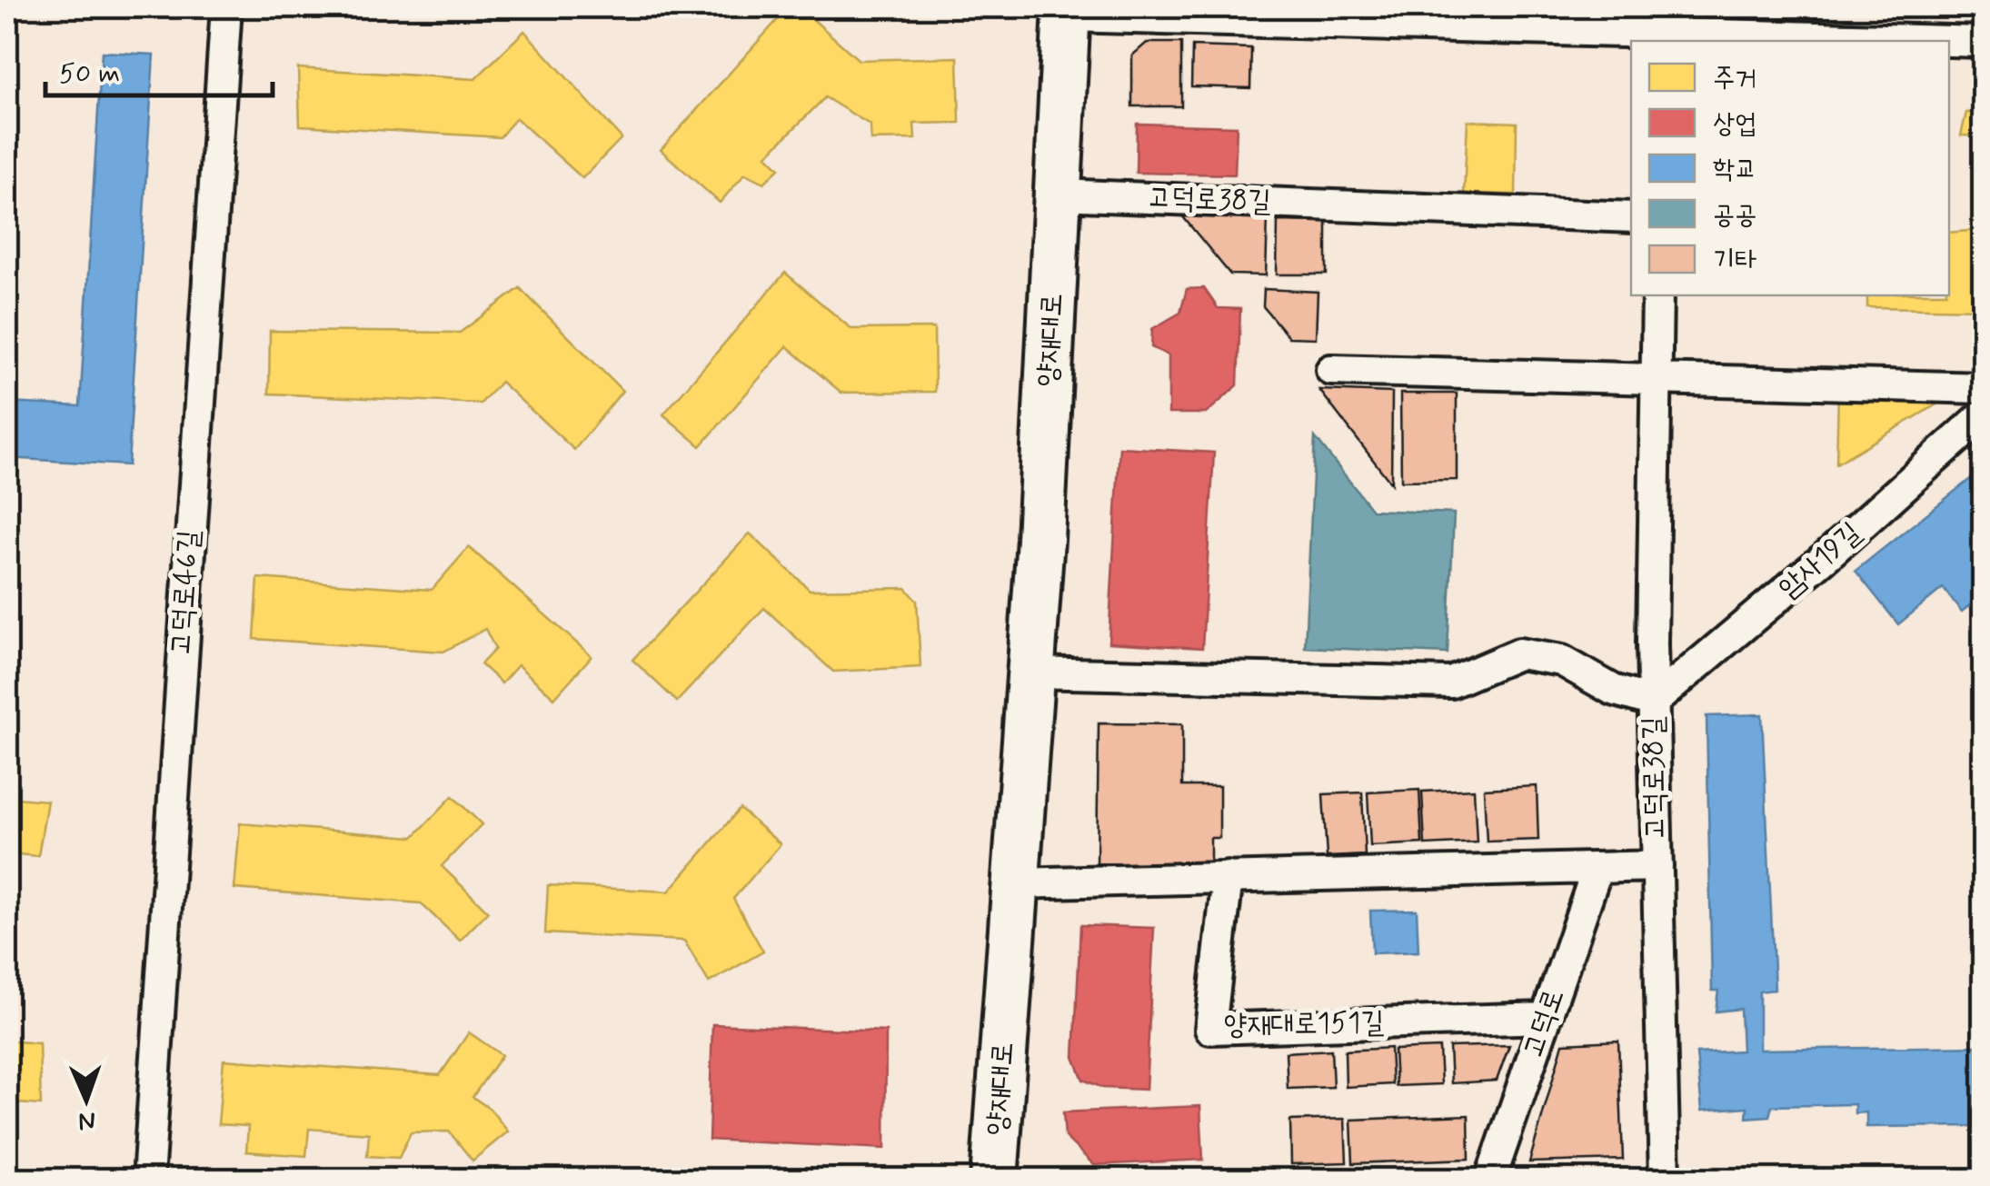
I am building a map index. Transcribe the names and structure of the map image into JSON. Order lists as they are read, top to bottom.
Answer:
{
  "streets": {
    "main road": ["양재대로"],
    "street": [
      "고덕로38길",
      "암사19길",
      "고덕로46길",
      "고덕로",
      "양재대로151길"
    ]
  },
  "crossings": [
    ["고덕로38길", "양재대로"],
    ["고덕로38길", "암사19길"],
    ["고덕로", "양재대로151길"]
  ],
  "legend": [
    "주거",
    "상업",
    "학교",
    "공공",
    "기타"
  ],
  "scale_bar": "50 m",
  "north": "bottom"
}
